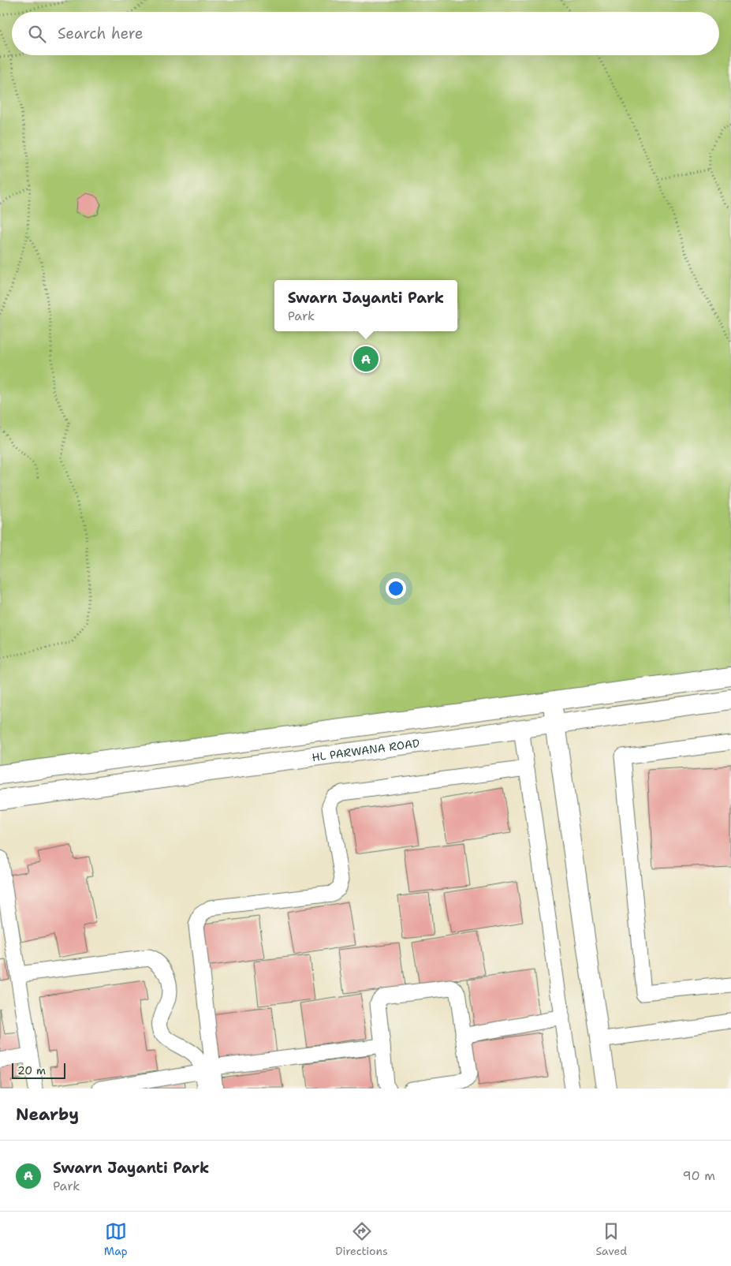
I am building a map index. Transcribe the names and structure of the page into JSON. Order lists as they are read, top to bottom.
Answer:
{
  "streets": {
    "street": ["HL PARWANA ROAD"]
  },
  "scale_bar": "20 m",
  "page": {
    "search": "Search here",
    "popup": ["Swarn Jayanti Park", "Park"],
    "pins": "A",
    "scale": "20 m",
    "heading": "Nearby",
    "list": [
      {
        "mark": "A",
        "name": "Swarn Jayanti Park",
        "note": "Park",
        "value": "90 m"
      }
    ],
    "nav": ["Map", "Directions", "Saved"]
  }
}
